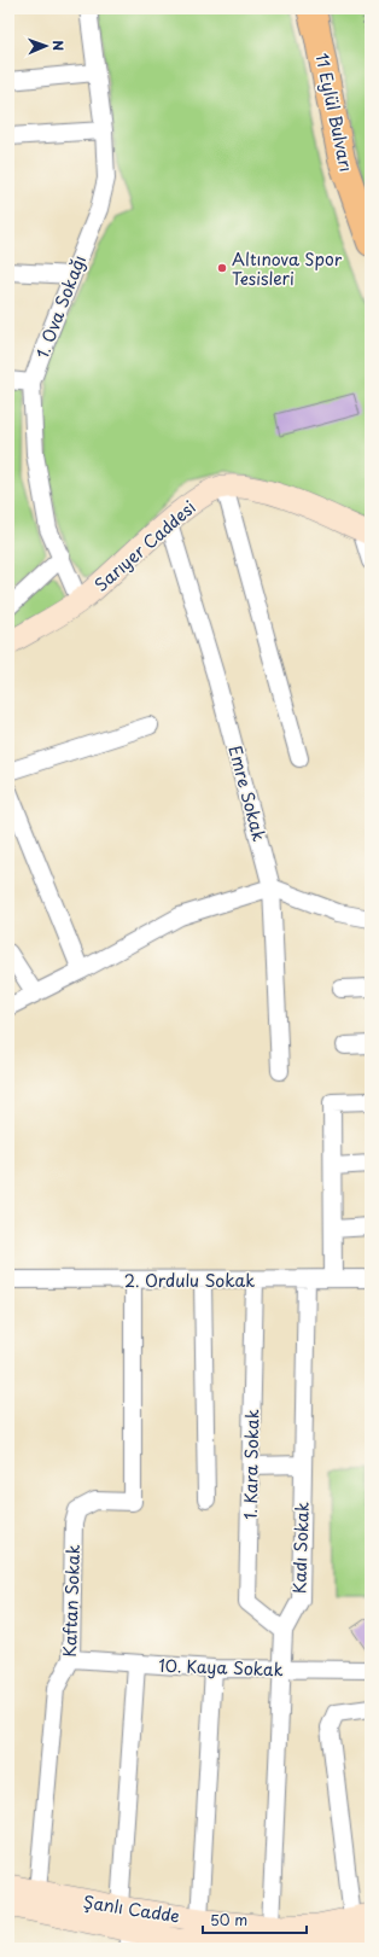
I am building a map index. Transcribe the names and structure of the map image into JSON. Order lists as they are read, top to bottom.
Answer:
{
  "streets": {
    "main road": ["11 Eylül Bulvarı", "Sarıyer Caddesi", "Şanlı Cadde"],
    "street": [
      "1. Ova Sokağı",
      "Emre Sokak",
      "2. Ordulu Sokak",
      "1. Kara Sokak",
      "Kadı Sokak",
      "Kaftan Sokak",
      "10. Kaya Sokak"
    ]
  },
  "crossings": [
    ["1. Ova Sokağı", "Sarıyer Caddesi"],
    ["Sarıyer Caddesi", "Emre Sokak"],
    ["2. Ordulu Sokak", "1. Kara Sokak"],
    ["2. Ordulu Sokak", "Kadı Sokak"],
    ["2. Ordulu Sokak", "Kaftan Sokak"],
    ["1. Kara Sokak", "Kadı Sokak"],
    ["Kadı Sokak", "10. Kaya Sokak"],
    ["Kadı Sokak", "Şanlı Cadde"],
    ["Kaftan Sokak", "10. Kaya Sokak"],
    ["Kaftan Sokak", "Şanlı Cadde"]
  ],
  "places": ["Altınova Spor Tesisleri"],
  "scale_bar": "50 m",
  "north": "right"
}
